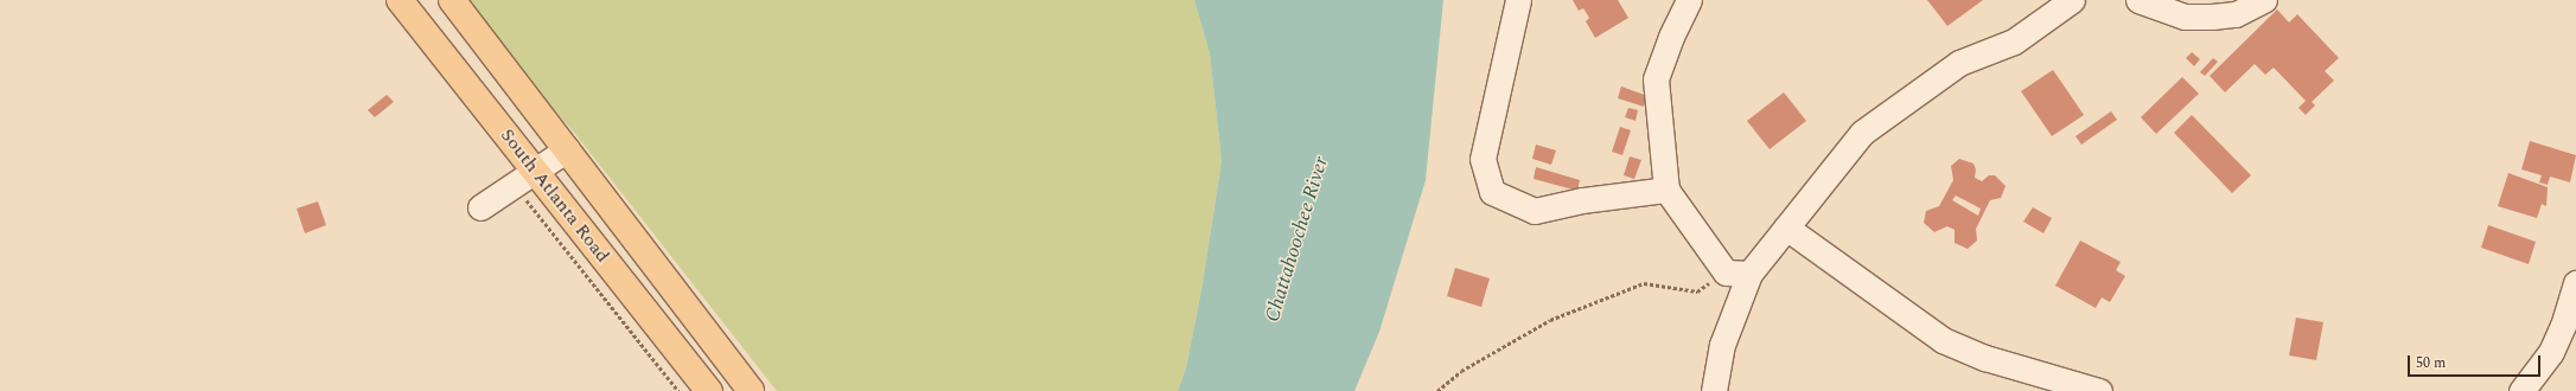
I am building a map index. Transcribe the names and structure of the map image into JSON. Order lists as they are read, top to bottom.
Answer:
{
  "streets": {
    "main road": ["South Atlanta Road"]
  },
  "water": ["Chattahoochee River"],
  "scale_bar": "50 m"
}
